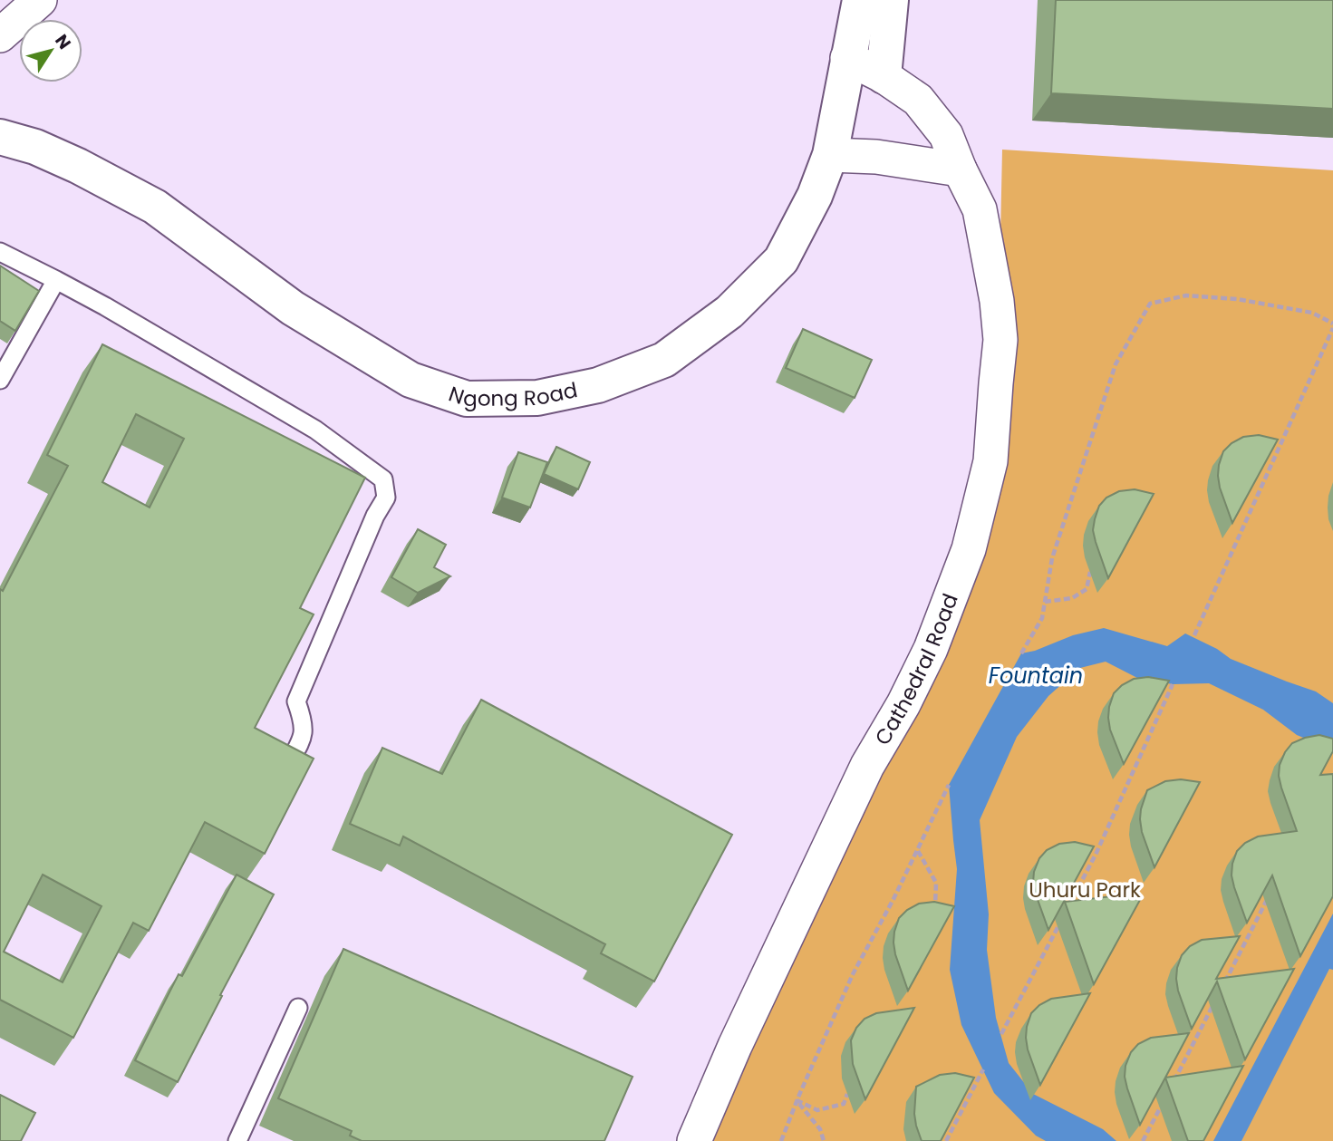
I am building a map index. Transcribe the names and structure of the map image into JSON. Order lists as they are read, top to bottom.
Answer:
{
  "streets": {
    "main road": ["Ngong Road"],
    "street": ["Cathedral Road"]
  },
  "crossings": [
    ["Ngong Road", "Cathedral Road"]
  ],
  "water": ["Fountain"],
  "parks": ["Uhuru Park"],
  "north": "top right"
}
